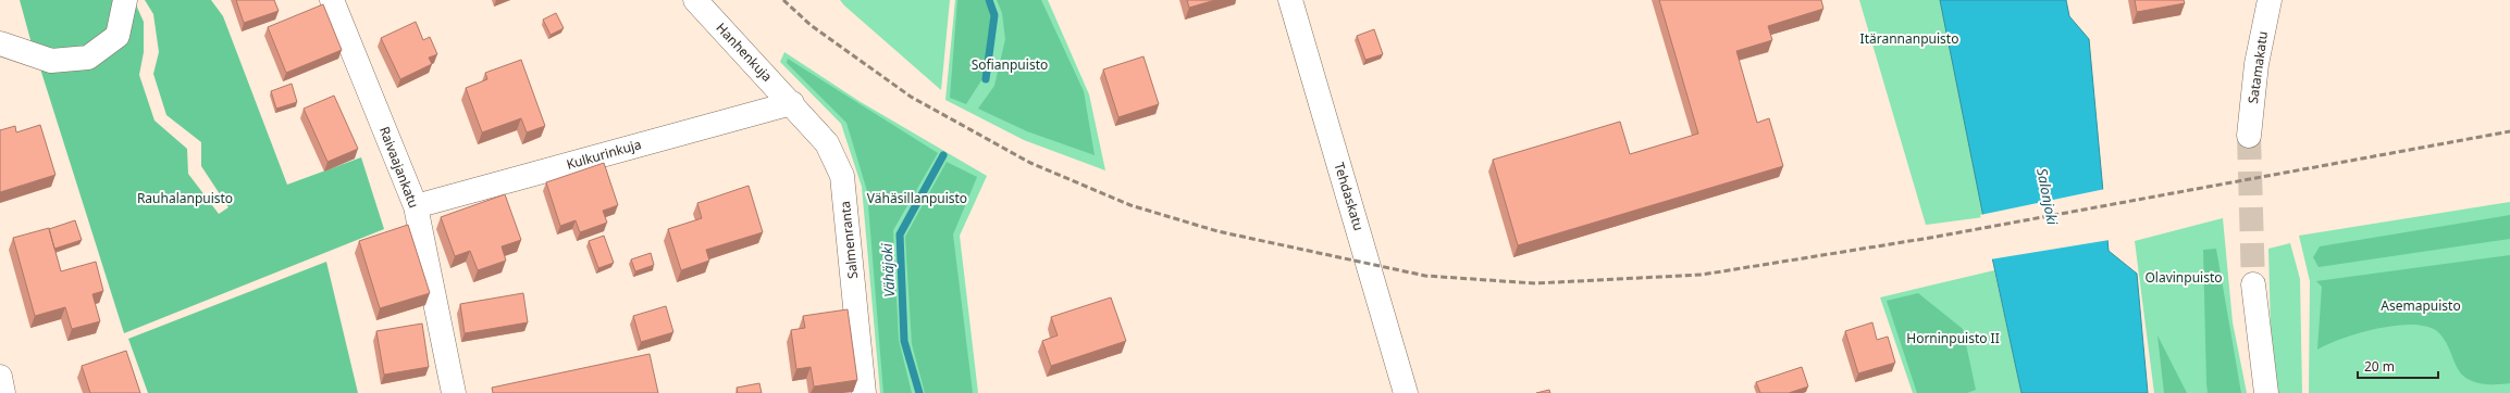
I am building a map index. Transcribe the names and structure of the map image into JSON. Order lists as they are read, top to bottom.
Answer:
{
  "streets": {
    "street": [
      "Hanhenkuja",
      "Satamakatu",
      "Kulkurinkuja",
      "Raivaajankatu",
      "Tehdaskatu",
      "Salmenranta"
    ]
  },
  "crossings": [
    ["Hanhenkuja", "Kulkurinkuja"],
    ["Hanhenkuja", "Salmenranta"],
    ["Kulkurinkuja", "Raivaajankatu"],
    ["Kulkurinkuja", "Salmenranta"]
  ],
  "water": ["Salonjoki", "Vähäjoki"],
  "parks": [
    "Itärannanpuisto",
    "Sofianpuisto",
    "Rauhalanpuisto",
    "Vähäsillanpuisto",
    "Olavinpuisto",
    "Asemapuisto",
    "Horninpuisto II"
  ],
  "scale_bar": "20 m"
}
